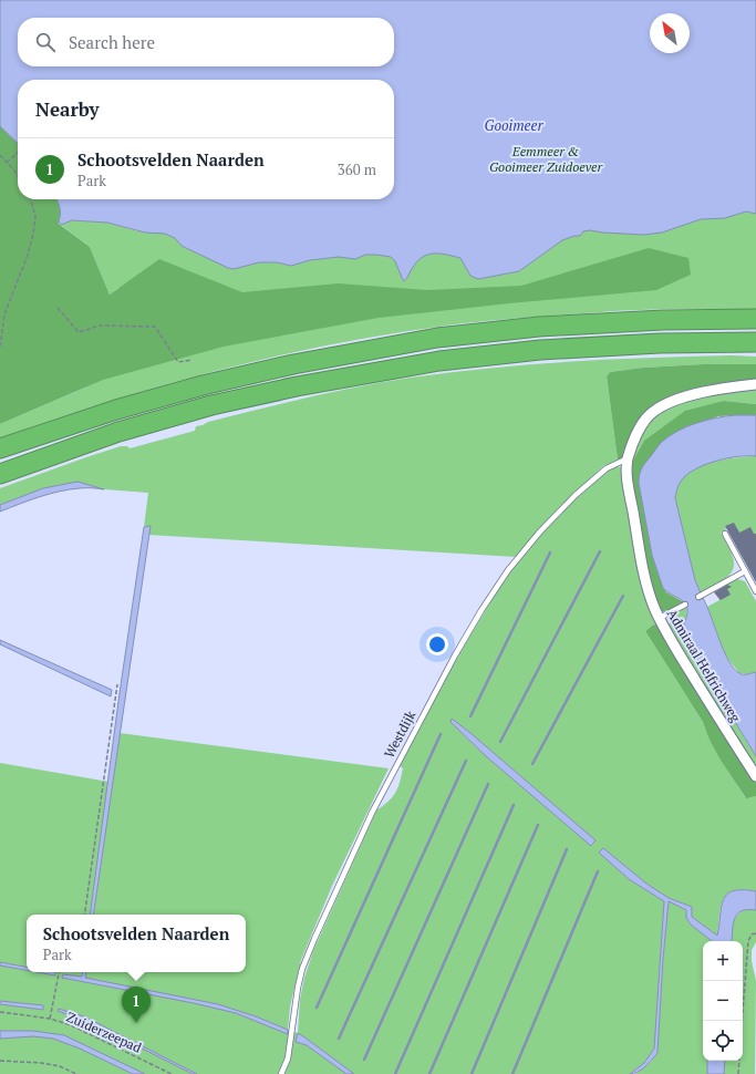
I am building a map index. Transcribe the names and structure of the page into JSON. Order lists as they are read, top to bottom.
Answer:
{
  "streets": {
    "street": ["Admiraal Helfrichweg"],
    "lane": ["Westdijk"],
    "path": ["Zuiderzeepad"]
  },
  "crossings": [
    ["Admiraal Helfrichweg", "Westdijk"]
  ],
  "water": ["Gooimeer"],
  "parks": ["Eemmeer & Gooimeer Zuidoever"],
  "north": "top left",
  "page": {
    "search": "Search here",
    "heading": "Nearby",
    "list": [
      {
        "mark": "1",
        "name": "Schootsvelden Naarden",
        "note": "Park",
        "value": "360 m"
      }
    ],
    "popup": ["Schootsvelden Naarden", "Park"],
    "map_buttons": ["+", "−"],
    "pins": "1"
  }
}
